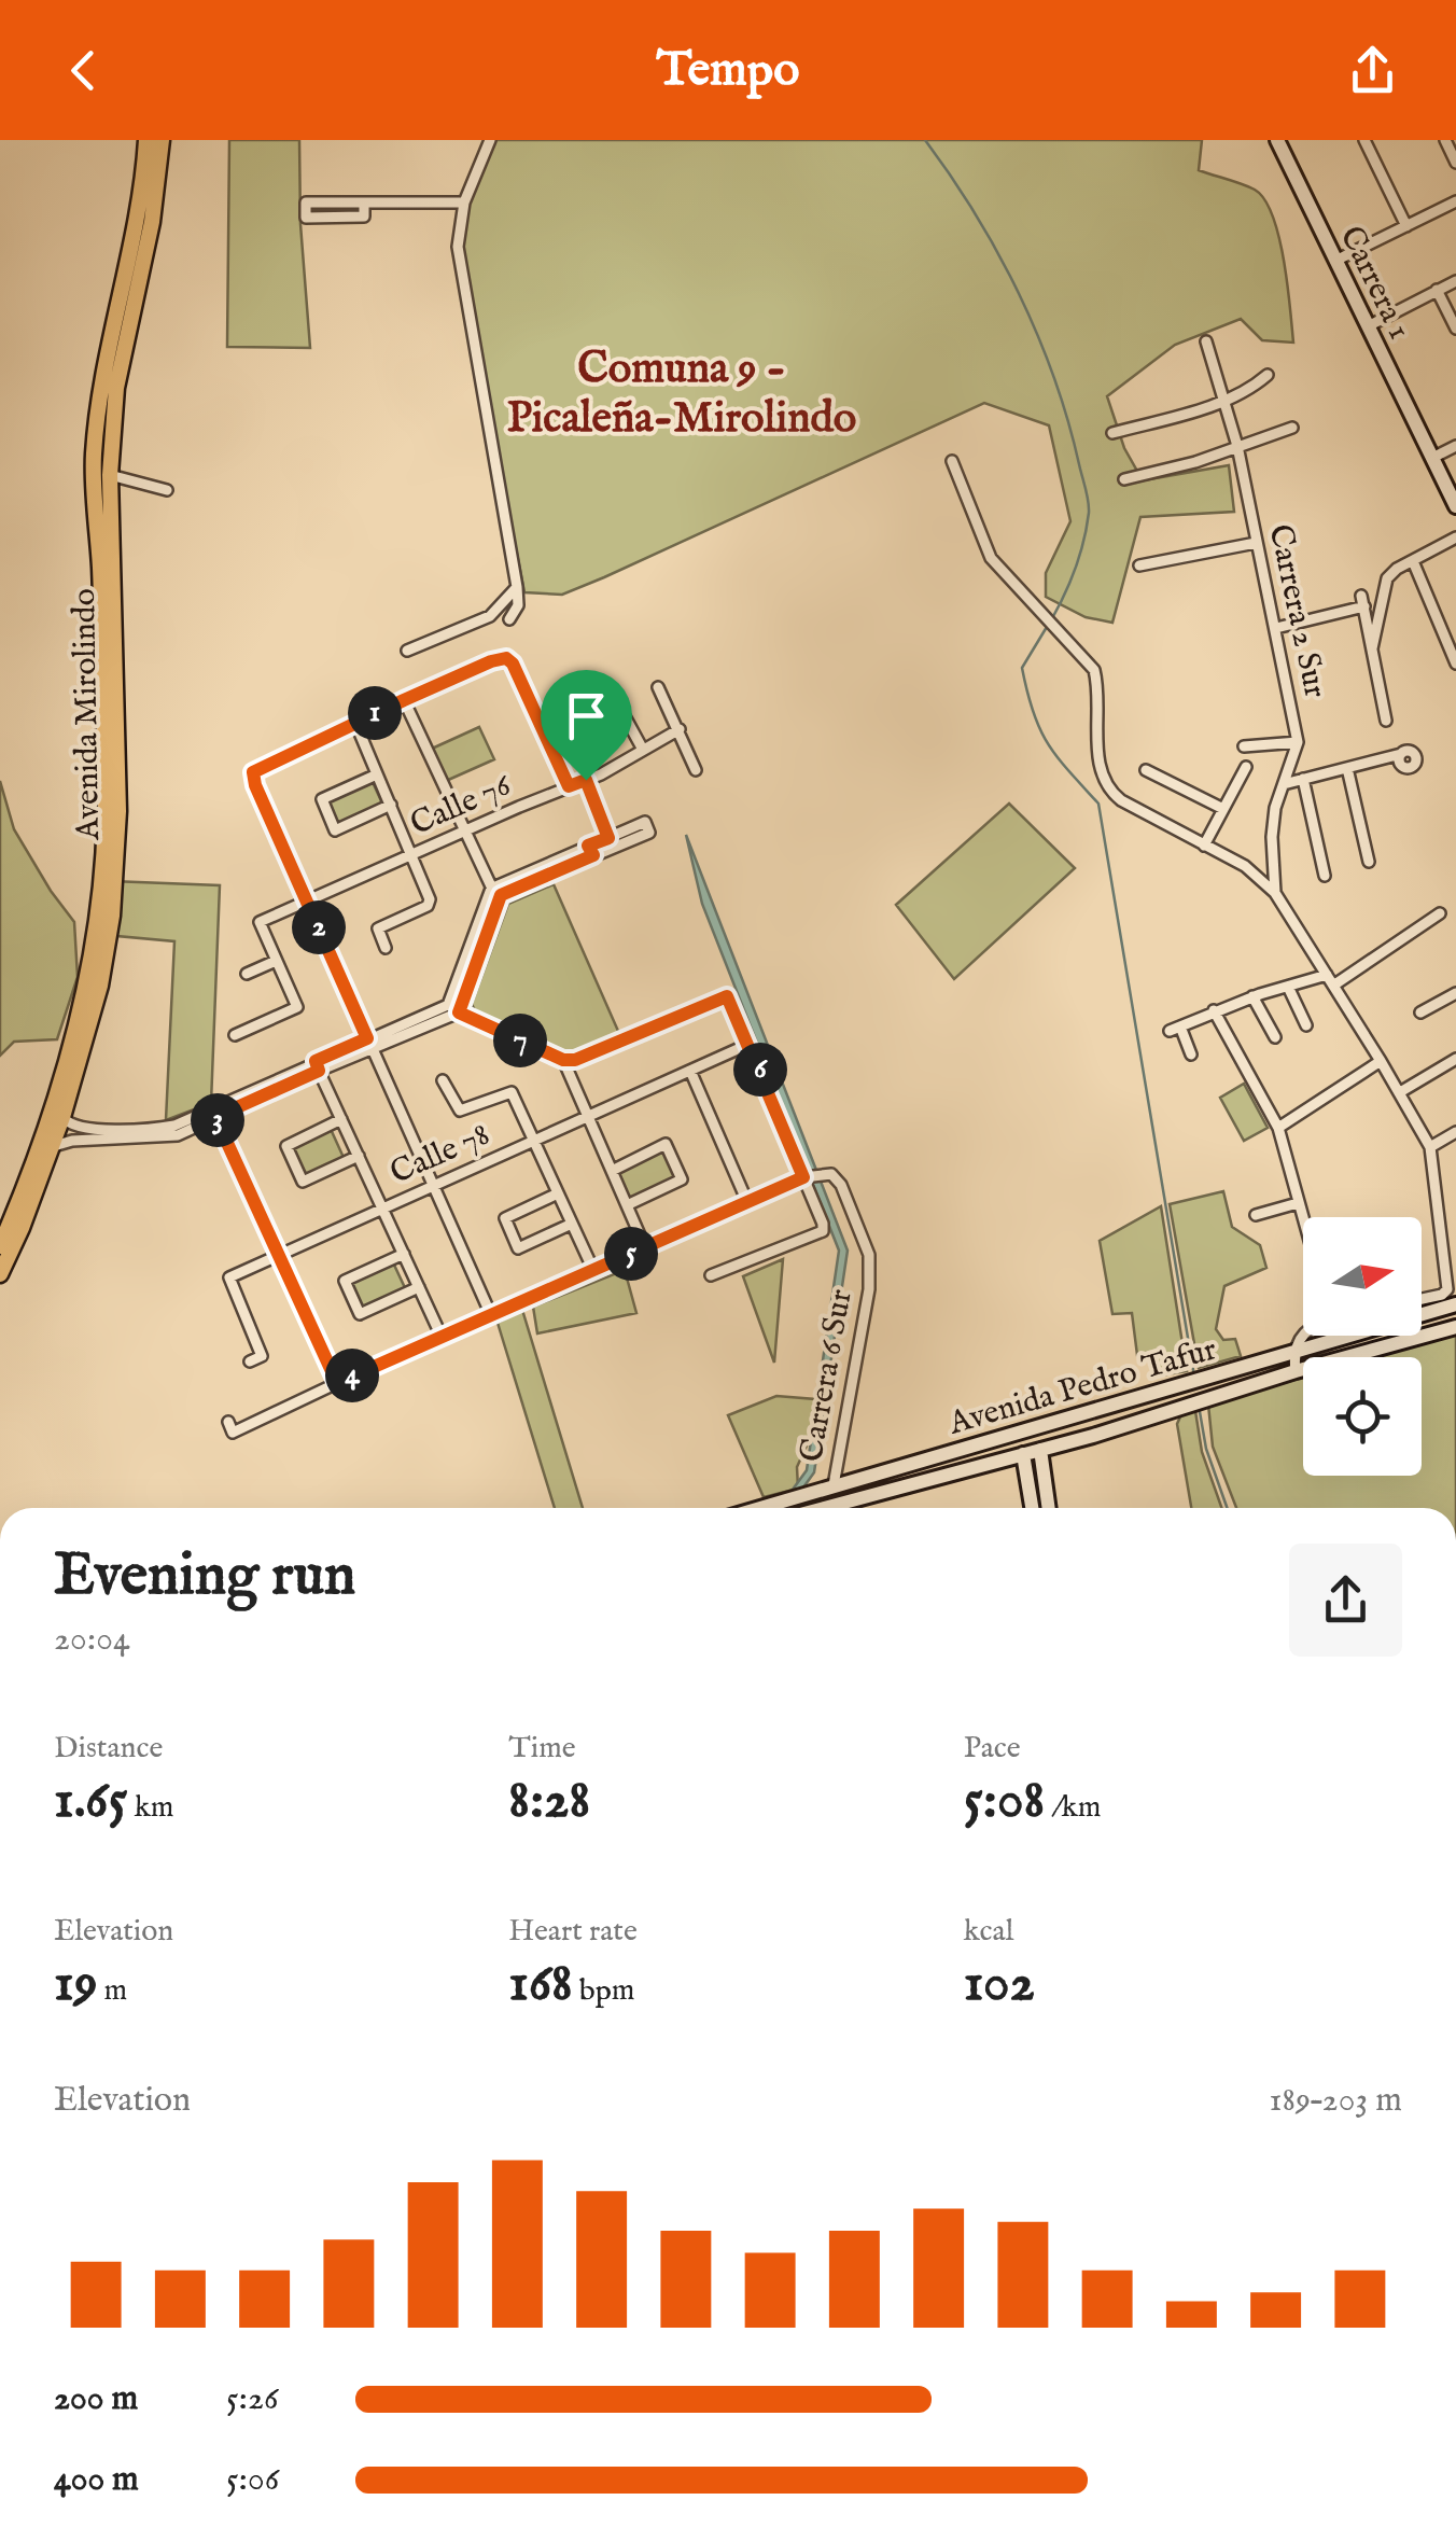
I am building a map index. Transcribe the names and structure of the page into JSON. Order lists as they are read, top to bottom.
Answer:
{
  "streets": {
    "main road": ["Carrera 1", "Avenida Mirolindo", "Avenida Pedro Tafur"],
    "street": [
      "Carrera 2 Sur",
      "Calle 76",
      "Calle 78",
      "Carrera 6 Sur"
    ]
  },
  "crossings": [
    ["Carrera 6 Sur", "Avenida Pedro Tafur"]
  ],
  "districts": ["Comuna 9 - Picaleña-Mirolindo"],
  "north": "right",
  "page": {
    "header": "Tempo",
    "pins": [
      "1",
      "2",
      "7",
      "6",
      "3",
      "5",
      "4"
    ],
    "heading": ["Evening run", "20:04"],
    "stats": [
      ["Distance", "1.65 km"],
      ["Time", "8:28"],
      ["Pace", "5:08 /km"],
      ["Elevation", "19 m"],
      ["Heart rate", "168 bpm"],
      ["kcal", "102"]
    ],
    "chart": ["Elevation", "189–203 m"],
    "list": [
      {
        "name": "200 m",
        "note": "5:26"
      },
      {
        "name": "400 m",
        "note": "5:06"
      }
    ]
  }
}
